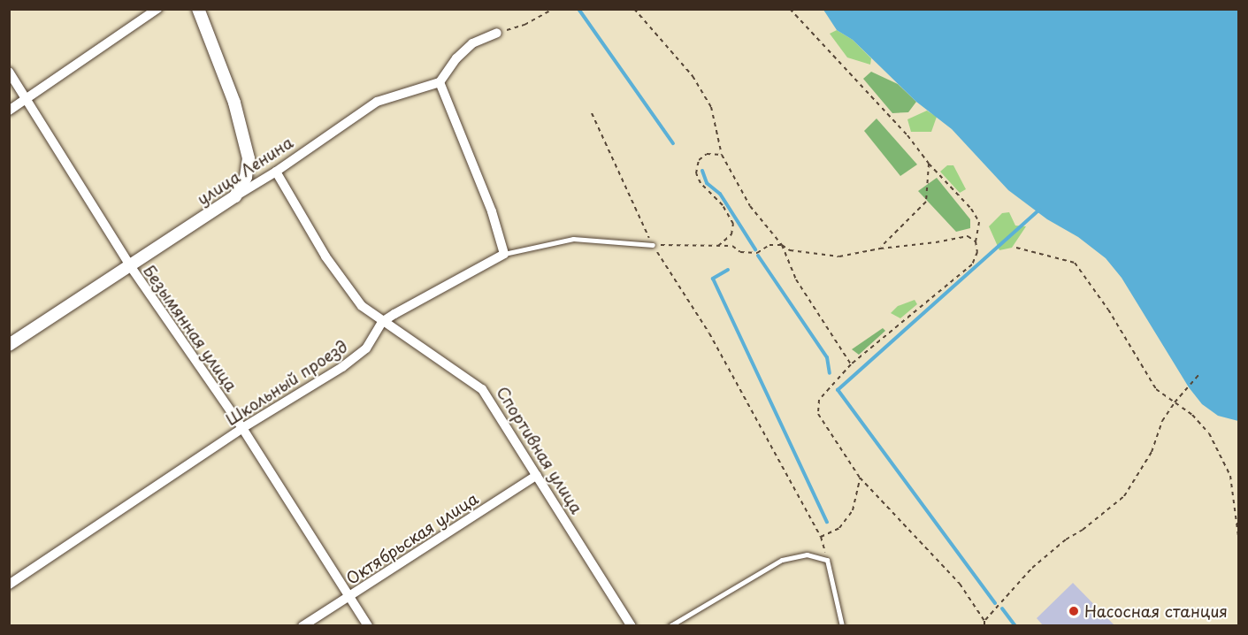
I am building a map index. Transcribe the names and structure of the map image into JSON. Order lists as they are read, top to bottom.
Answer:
{
  "streets": {
    "street": [
      "улица Ленина",
      "Безымянная улица",
      "Школьный проезд",
      "Спортивная улица",
      "Октябрьская улица"
    ]
  },
  "crossings": [
    ["улица Ленина", "Безымянная улица"],
    ["улица Ленина", "Спортивная улица"],
    ["Безымянная улица", "Школьный проезд"],
    ["Безымянная улица", "Октябрьская улица"],
    ["Школьный проезд", "Спортивная улица"],
    ["Спортивная улица", "Октябрьская улица"]
  ],
  "places": ["Насосная станция"]
}
